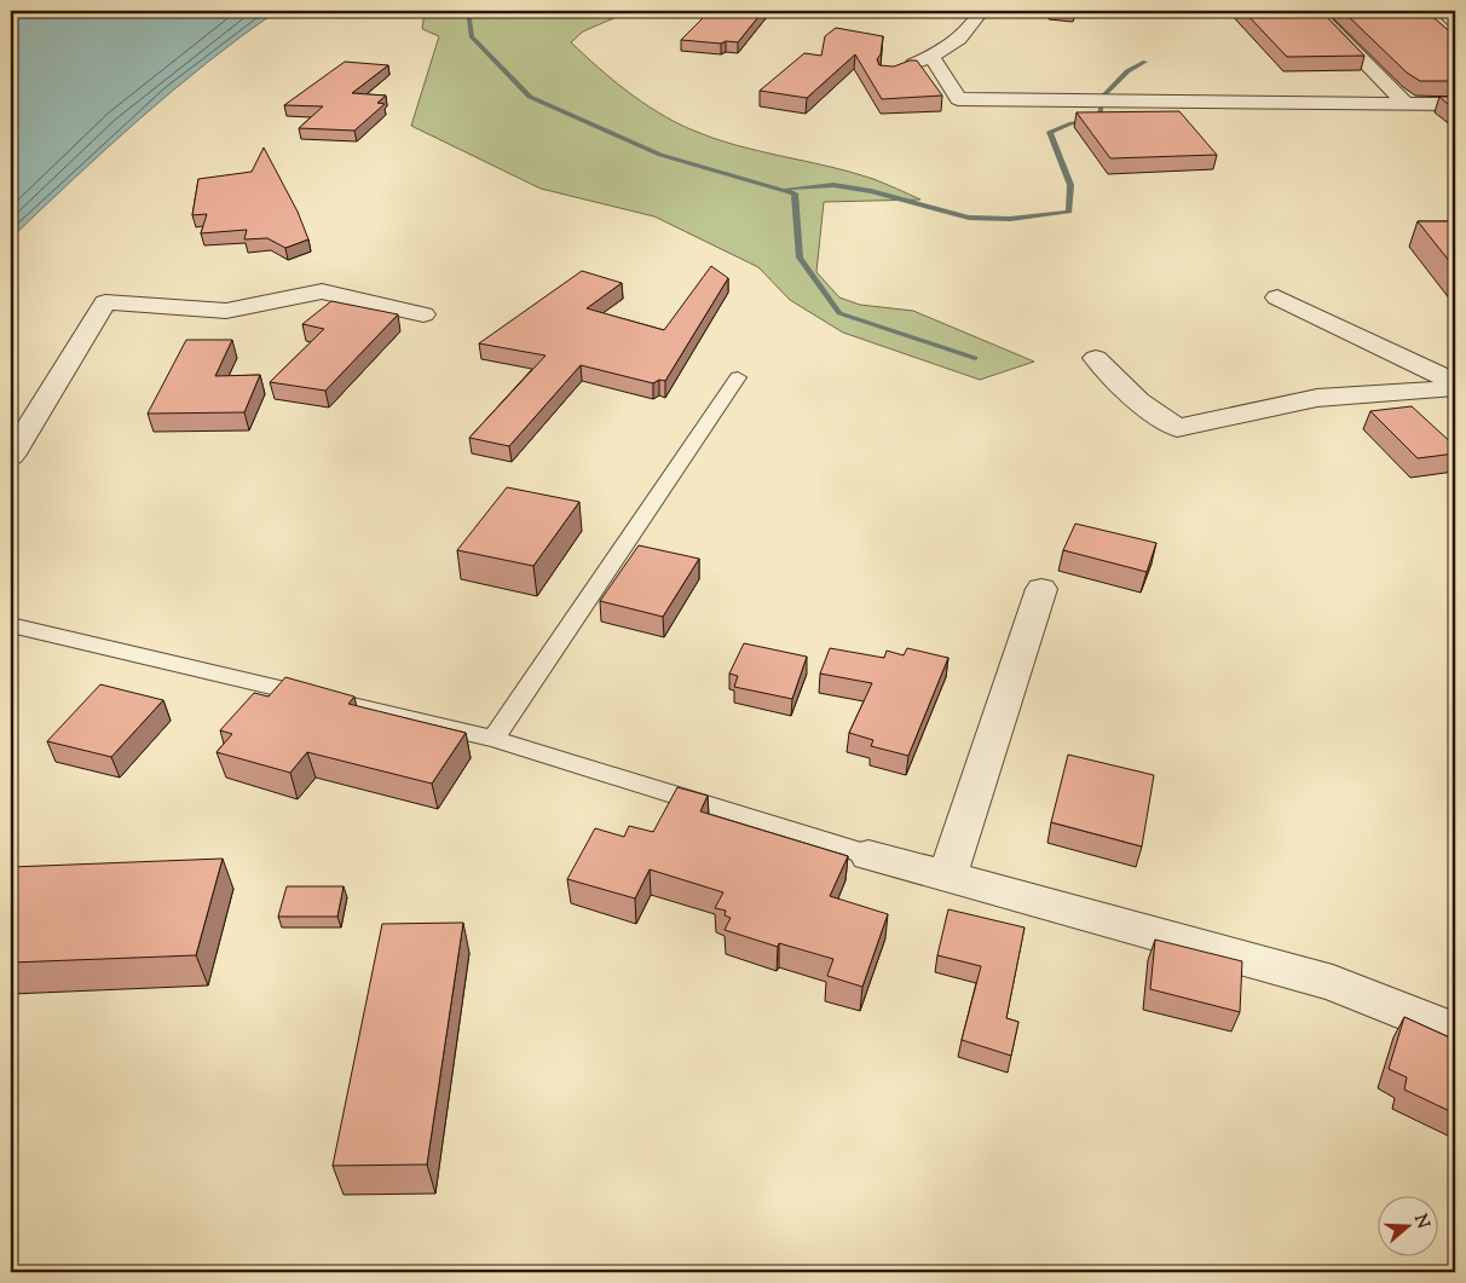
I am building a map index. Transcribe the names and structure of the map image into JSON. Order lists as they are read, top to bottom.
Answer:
{
  "north": "right"
}
